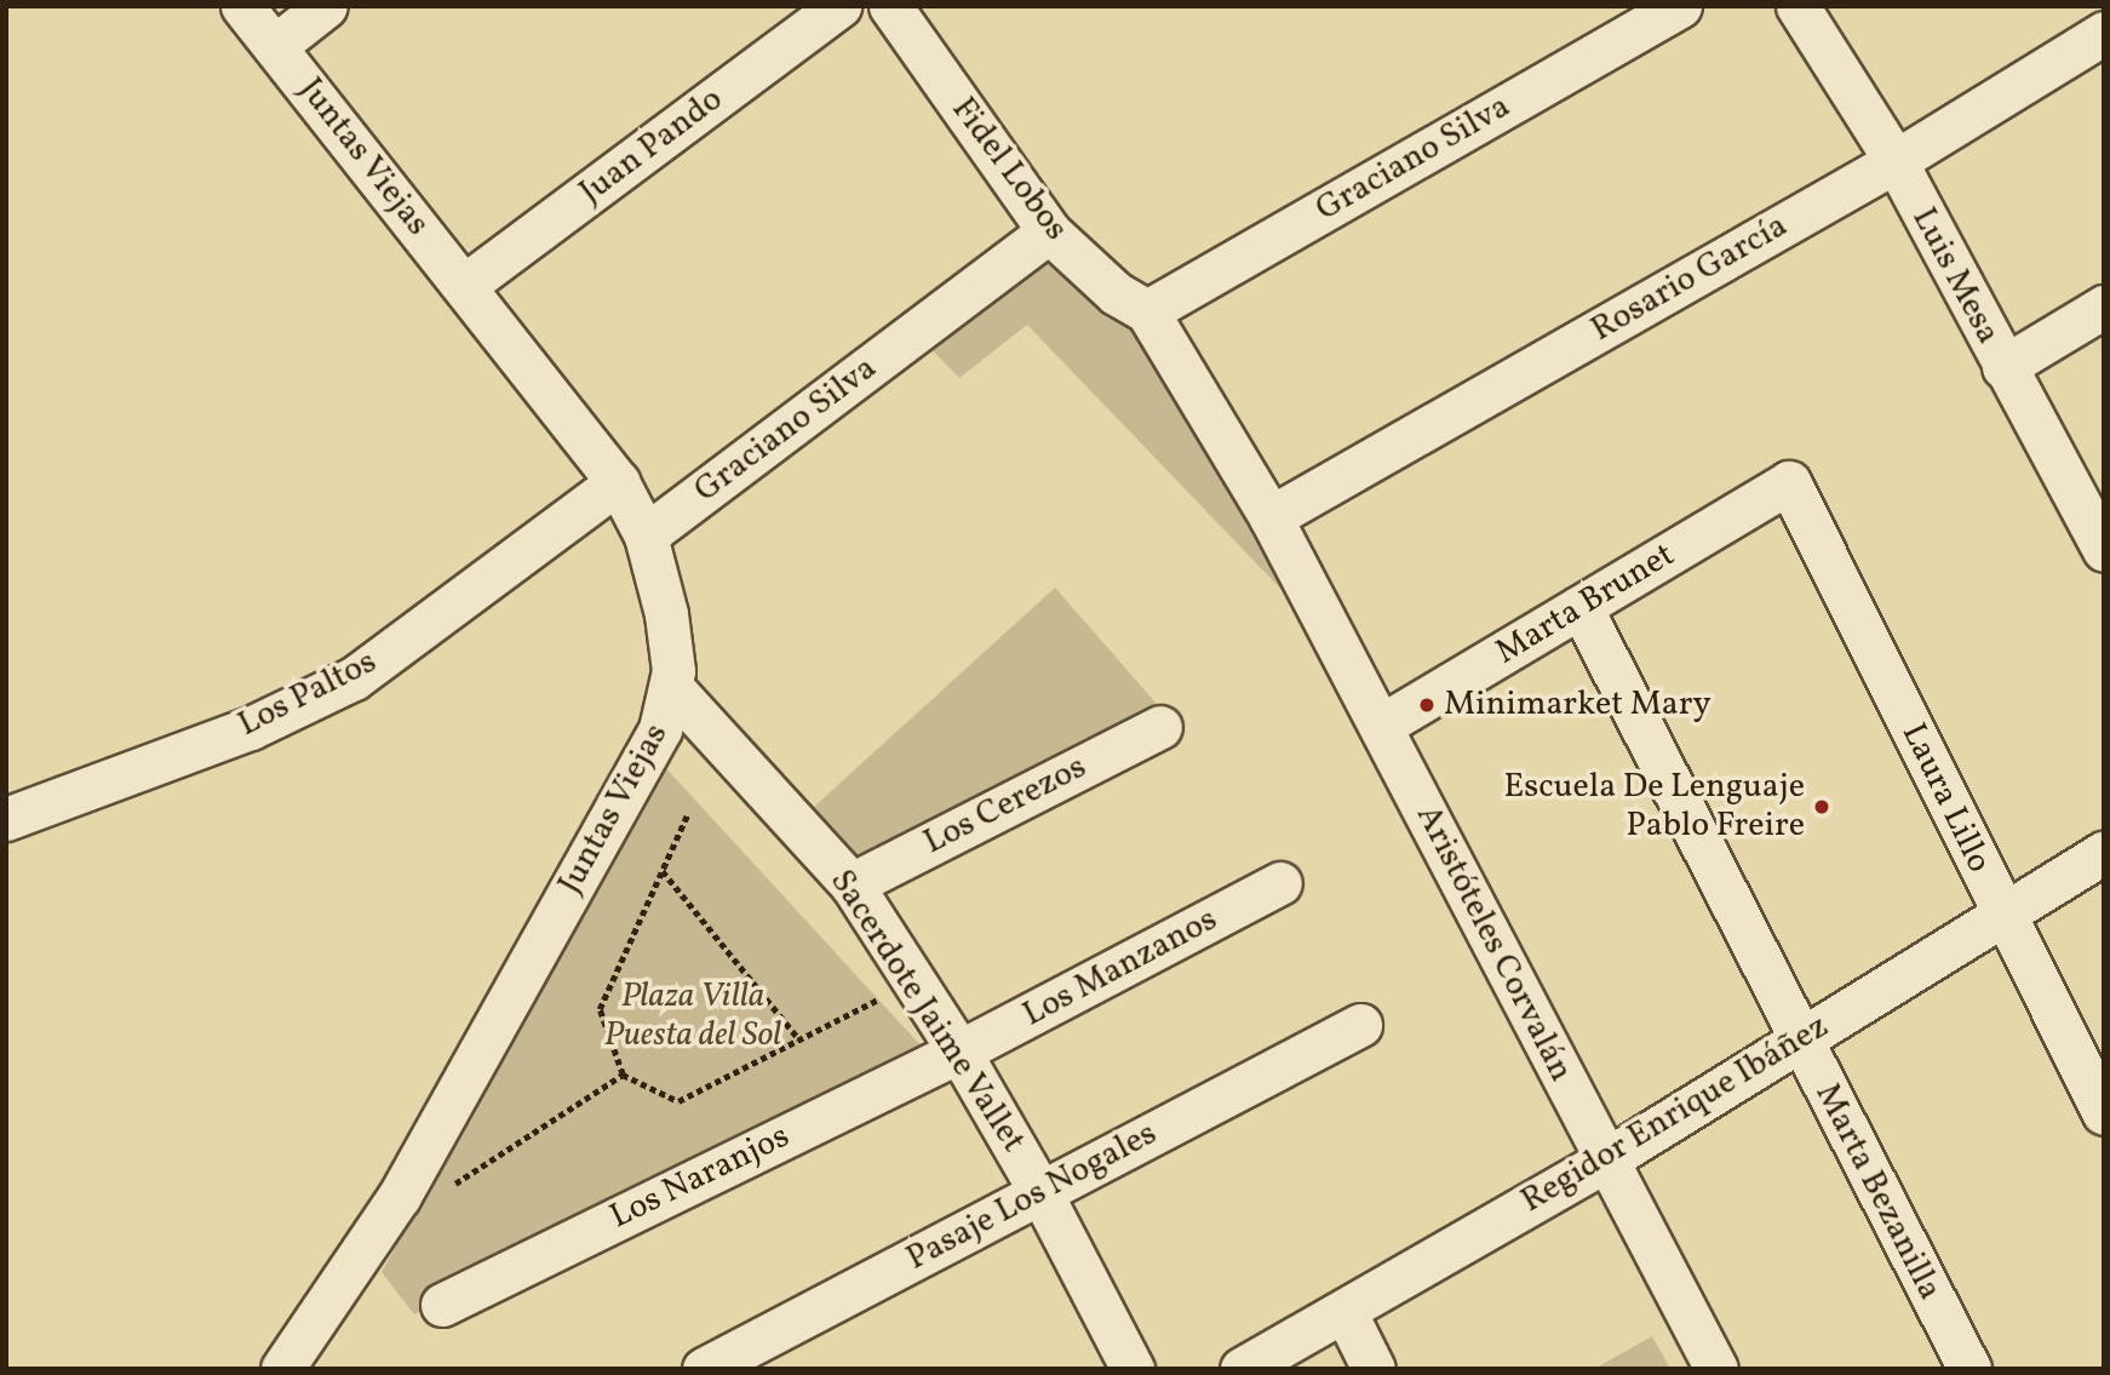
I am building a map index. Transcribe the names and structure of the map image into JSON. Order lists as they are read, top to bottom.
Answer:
{
  "streets": {
    "street": [
      "Juan Pando",
      "Juntas Viejas",
      "Graciano Silva",
      "Fidel Lobos",
      "Luis Mesa",
      "Rosario García",
      "Marta Brunet",
      "Los Paltos",
      "Laura Lillo",
      "Los Cerezos",
      "Aristóteles Corvalán",
      "Los Manzanos",
      "Sacerdote Jaime Vallet",
      "Regidor Enrique Ibáñez",
      "Los Naranjos",
      "Marta Bezanilla",
      "Pasaje Los Nogales"
    ]
  },
  "crossings": [
    ["Juan Pando", "Juntas Viejas"],
    ["Juntas Viejas", "Graciano Silva"],
    ["Juntas Viejas", "Los Paltos"],
    ["Juntas Viejas", "Sacerdote Jaime Vallet"],
    ["Graciano Silva", "Fidel Lobos"],
    ["Graciano Silva", "Aristóteles Corvalán"],
    ["Fidel Lobos", "Aristóteles Corvalán"],
    ["Luis Mesa", "Rosario García"],
    ["Rosario García", "Aristóteles Corvalán"],
    ["Marta Brunet", "Laura Lillo"],
    ["Marta Brunet", "Aristóteles Corvalán"],
    ["Marta Brunet", "Marta Bezanilla"],
    ["Laura Lillo", "Regidor Enrique Ibáñez"],
    ["Los Cerezos", "Sacerdote Jaime Vallet"],
    ["Aristóteles Corvalán", "Regidor Enrique Ibáñez"],
    ["Los Manzanos", "Sacerdote Jaime Vallet"],
    ["Los Manzanos", "Los Naranjos"],
    ["Sacerdote Jaime Vallet", "Los Naranjos"],
    ["Sacerdote Jaime Vallet", "Pasaje Los Nogales"],
    ["Regidor Enrique Ibáñez", "Marta Bezanilla"]
  ],
  "parks": ["Plaza Villa Puesta del Sol"],
  "places": ["Minimarket Mary", "Escuela De Lenguaje Pablo Freire"]
}
